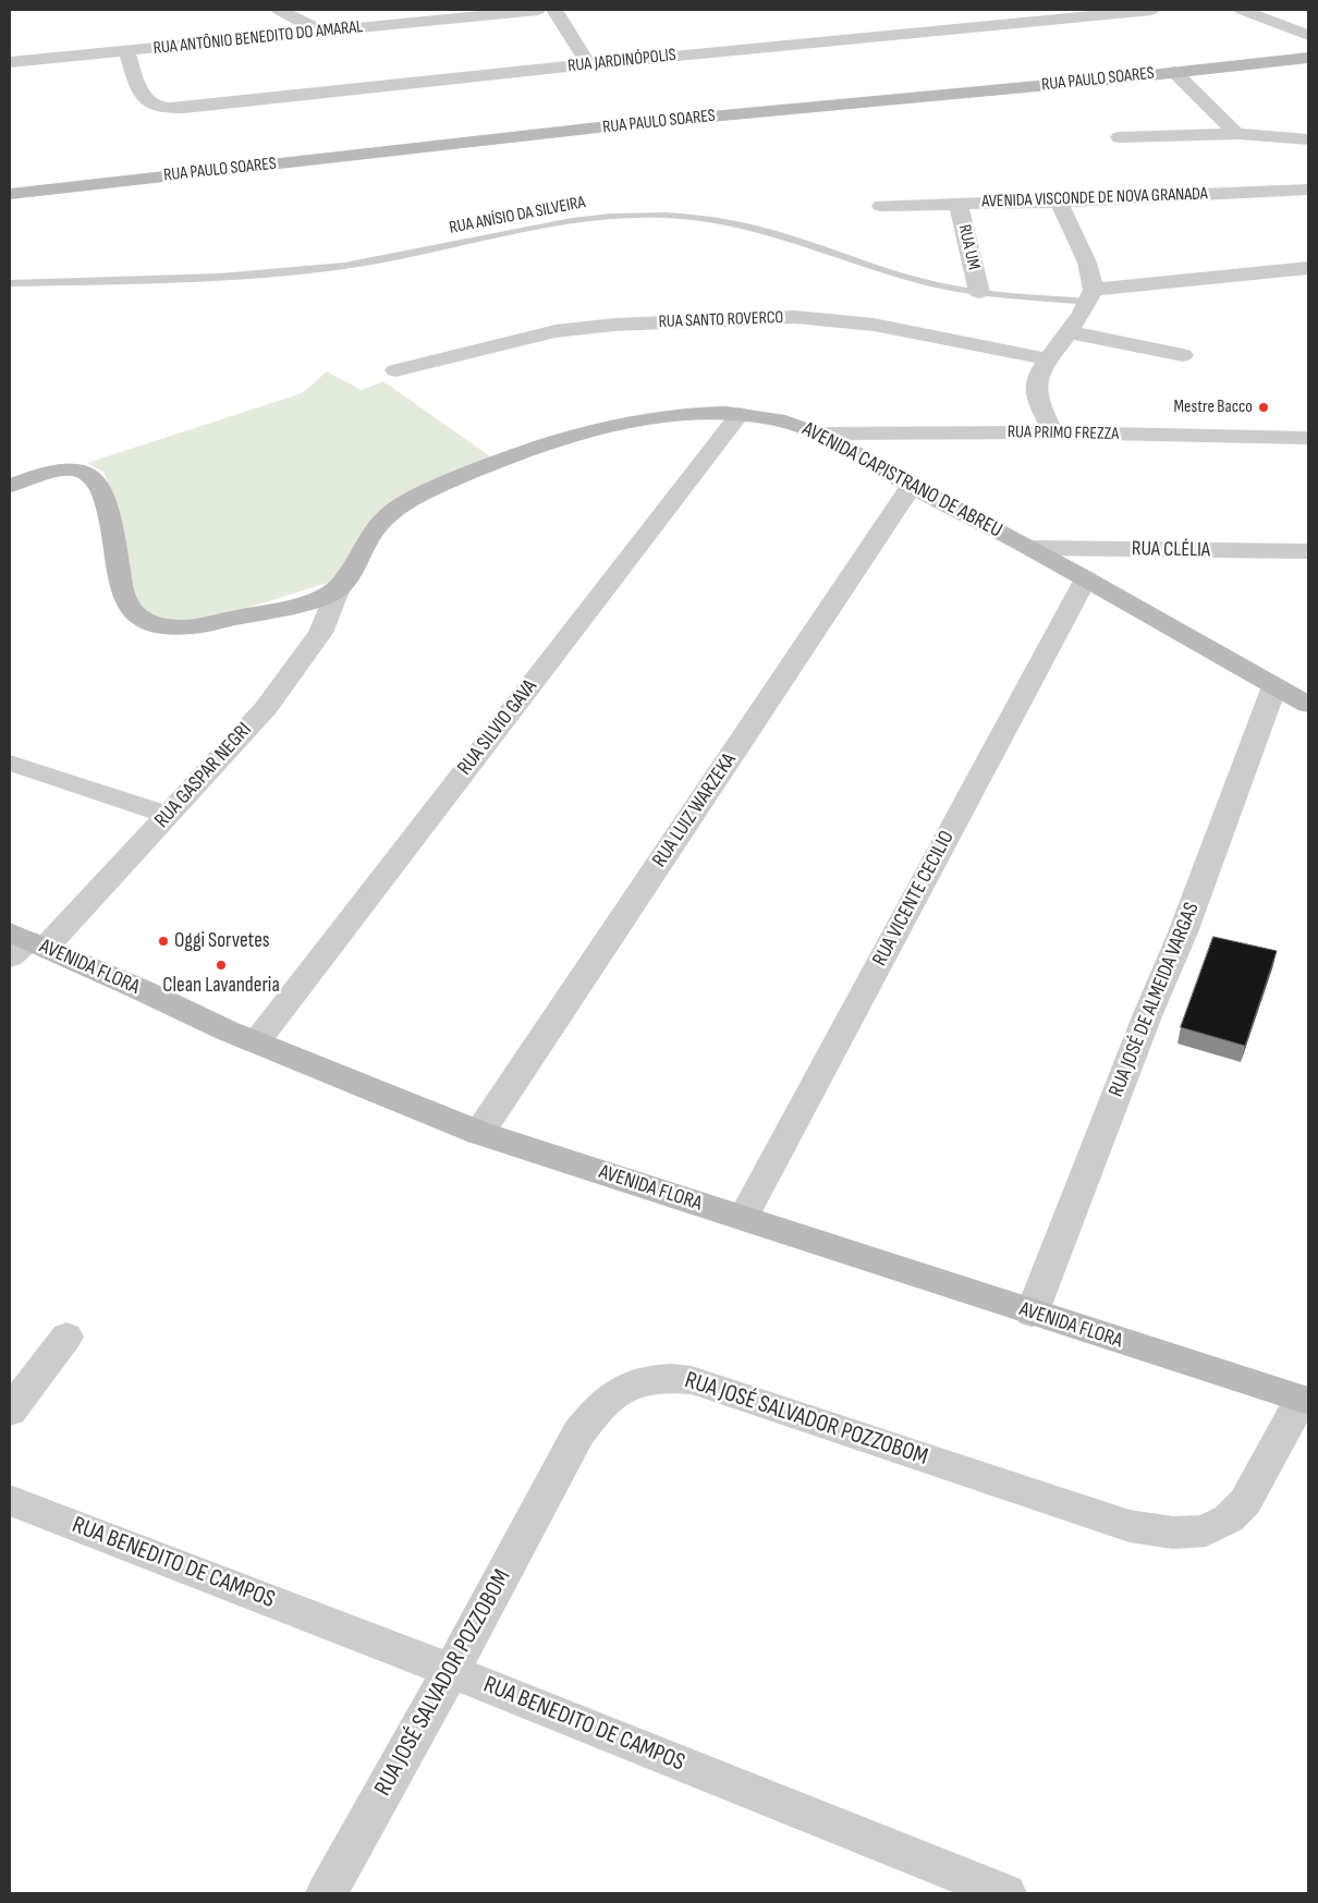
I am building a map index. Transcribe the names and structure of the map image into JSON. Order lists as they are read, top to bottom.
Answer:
{
  "streets": {
    "street": [
      "RUA ANTÔNIO BENEDITO DO AMARAL",
      "RUA JARDINÓPOLIS",
      "RUA PAULO SOARES",
      "AVENIDA VISCONDE DE NOVA GRANADA",
      "RUA UM",
      "RUA SANTO ROVERCO",
      "RUA PRIMO FREZZA",
      "AVENIDA CAPISTRANO DE ABREU",
      "RUA CLÉLIA",
      "RUA SILVIO GAVA",
      "RUA GASPAR NEGRI",
      "RUA LUIZ WARZEKA",
      "RUA VICENTE CECILIO",
      "AVENIDA FLORA",
      "RUA JOSÉ DE ALMEIDA VARGAS",
      "RUA JOSÉ SALVADOR POZZOBOM",
      "RUA BENEDITO DE CAMPOS"
    ],
    "lane": ["RUA ANÍSIO DA SILVEIRA"]
  },
  "crossings": [
    ["RUA ANTÔNIO BENEDITO DO AMARAL", "RUA JARDINÓPOLIS"],
    ["AVENIDA VISCONDE DE NOVA GRANADA", "RUA UM"],
    ["RUA ANÍSIO DA SILVEIRA", "RUA UM"],
    ["RUA PRIMO FREZZA", "AVENIDA CAPISTRANO DE ABREU"],
    ["AVENIDA CAPISTRANO DE ABREU", "RUA CLÉLIA"],
    ["AVENIDA CAPISTRANO DE ABREU", "RUA SILVIO GAVA"],
    ["AVENIDA CAPISTRANO DE ABREU", "RUA GASPAR NEGRI"],
    ["AVENIDA CAPISTRANO DE ABREU", "RUA LUIZ WARZEKA"],
    ["AVENIDA CAPISTRANO DE ABREU", "RUA VICENTE CECILIO"],
    ["AVENIDA CAPISTRANO DE ABREU", "RUA JOSÉ DE ALMEIDA VARGAS"],
    ["RUA SILVIO GAVA", "AVENIDA FLORA"],
    ["RUA GASPAR NEGRI", "AVENIDA FLORA"],
    ["RUA LUIZ WARZEKA", "AVENIDA FLORA"],
    ["RUA VICENTE CECILIO", "AVENIDA FLORA"],
    ["AVENIDA FLORA", "RUA JOSÉ DE ALMEIDA VARGAS"],
    ["AVENIDA FLORA", "RUA JOSÉ SALVADOR POZZOBOM"],
    ["RUA JOSÉ SALVADOR POZZOBOM", "RUA BENEDITO DE CAMPOS"]
  ],
  "places": ["Mestre Bacco", "Oggi Sorvetes", "Clean Lavanderia"]
}
